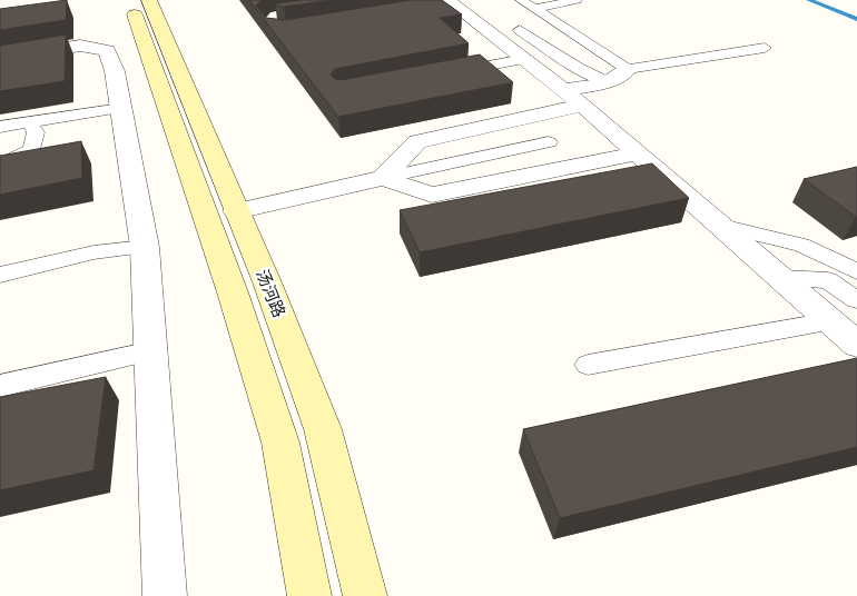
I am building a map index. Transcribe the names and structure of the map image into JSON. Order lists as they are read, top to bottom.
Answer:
{
  "streets": {
    "street": ["汤河路"]
  }
}
